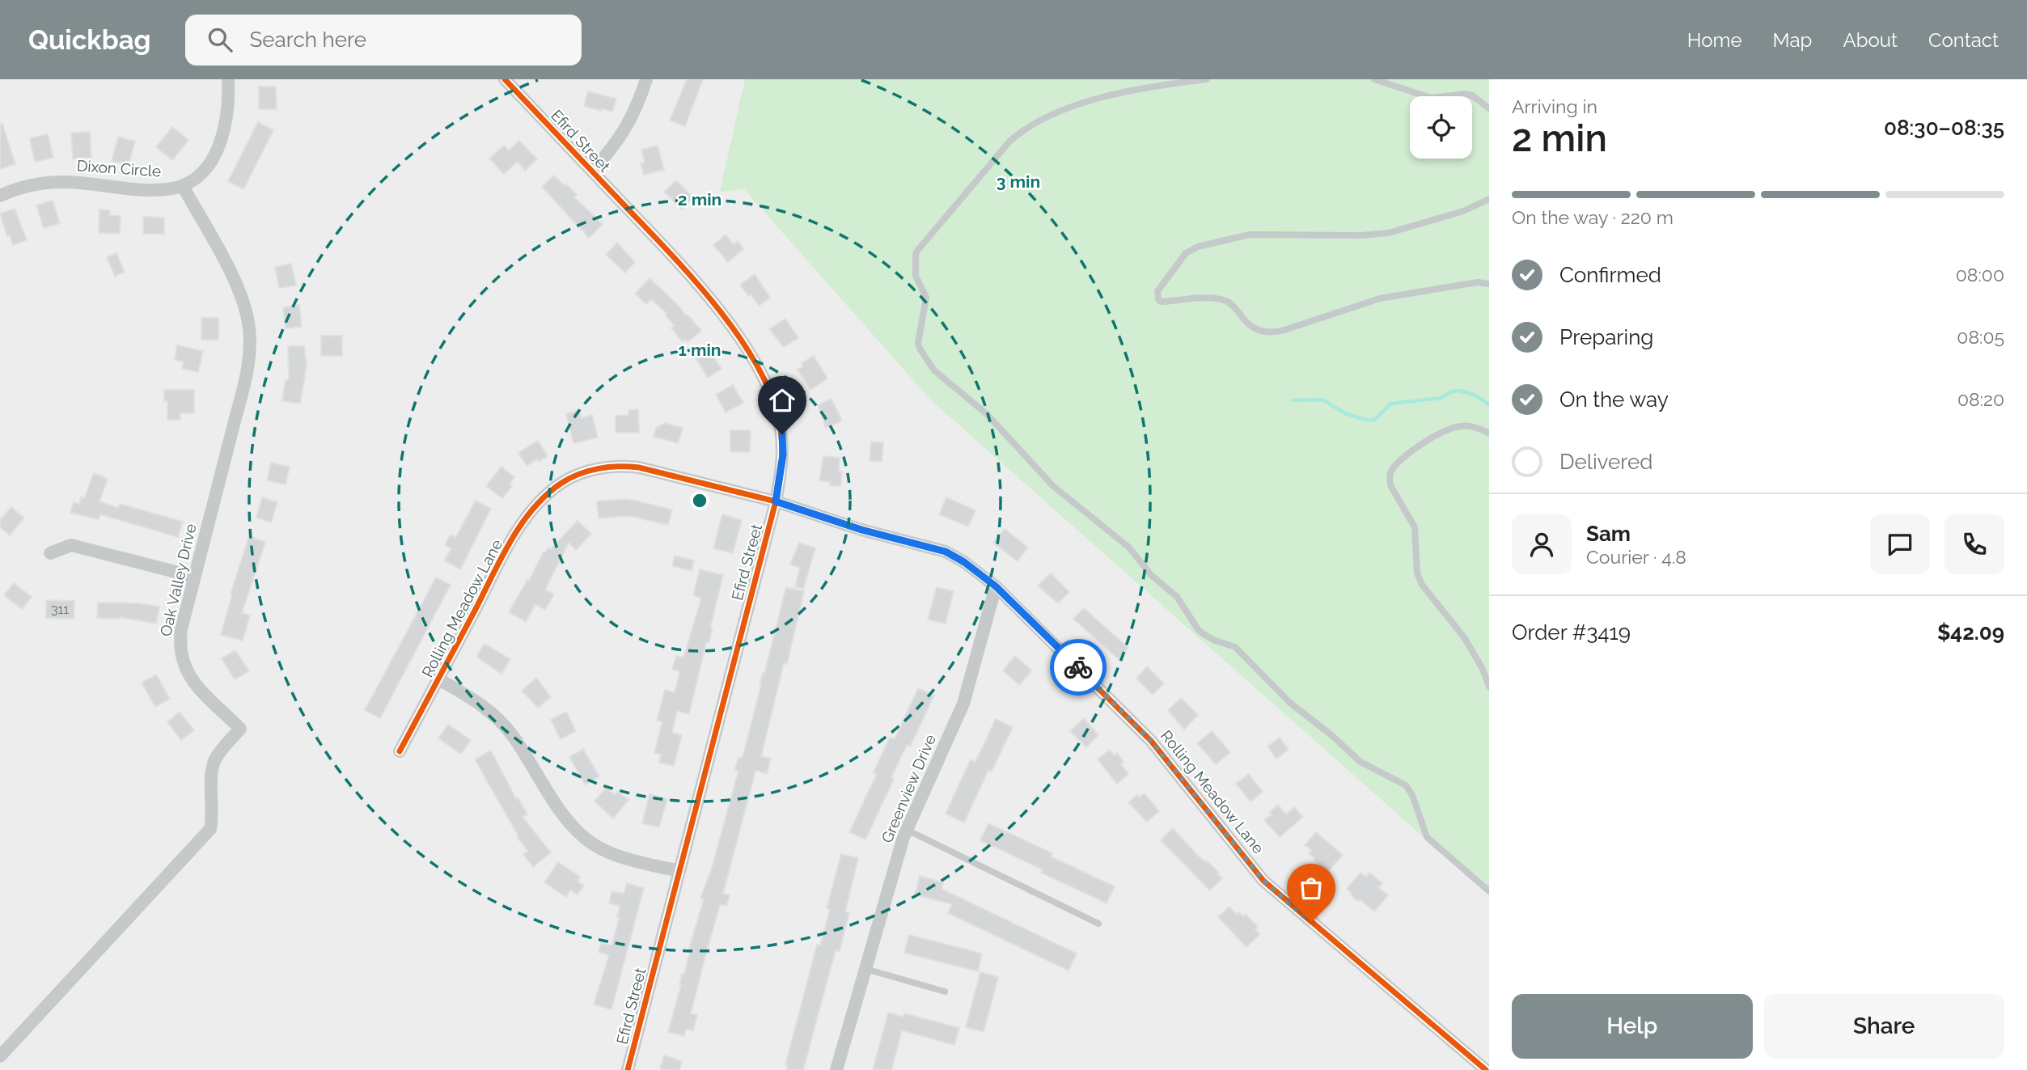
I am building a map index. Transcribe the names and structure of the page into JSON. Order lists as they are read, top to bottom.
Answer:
{
  "streets": {
    "street": [
      "Efird Street",
      "Dixon Circle",
      "Oak Valley Drive",
      "Rolling Meadow Lane",
      "Greenview Drive"
    ]
  },
  "crossings": [
    ["Efird Street", "Rolling Meadow Lane"],
    ["Dixon Circle", "Oak Valley Drive"],
    ["Rolling Meadow Lane", "Greenview Drive"]
  ],
  "house_numbers": ["311"],
  "page": {
    "header": "Quickbag",
    "search": "Search here",
    "nav": [
      "Home",
      "Map",
      "About",
      "Contact"
    ],
    "heading": ["2 min", "Arriving in", "08:30–08:35"],
    "panel": [
      "Sam",
      "Courier · 4.8",
      "Order #3419",
      "$42.09"
    ],
    "bar": "On the way · 220 m",
    "list": [
      ["Confirmed", "08:00"],
      ["Preparing", "08:05"],
      ["On the way", "08:20"],
      "Delivered"
    ],
    "buttons": ["Help", "Share"]
  },
  "rings": ["3 min", "2 min", "1 min"]
}
